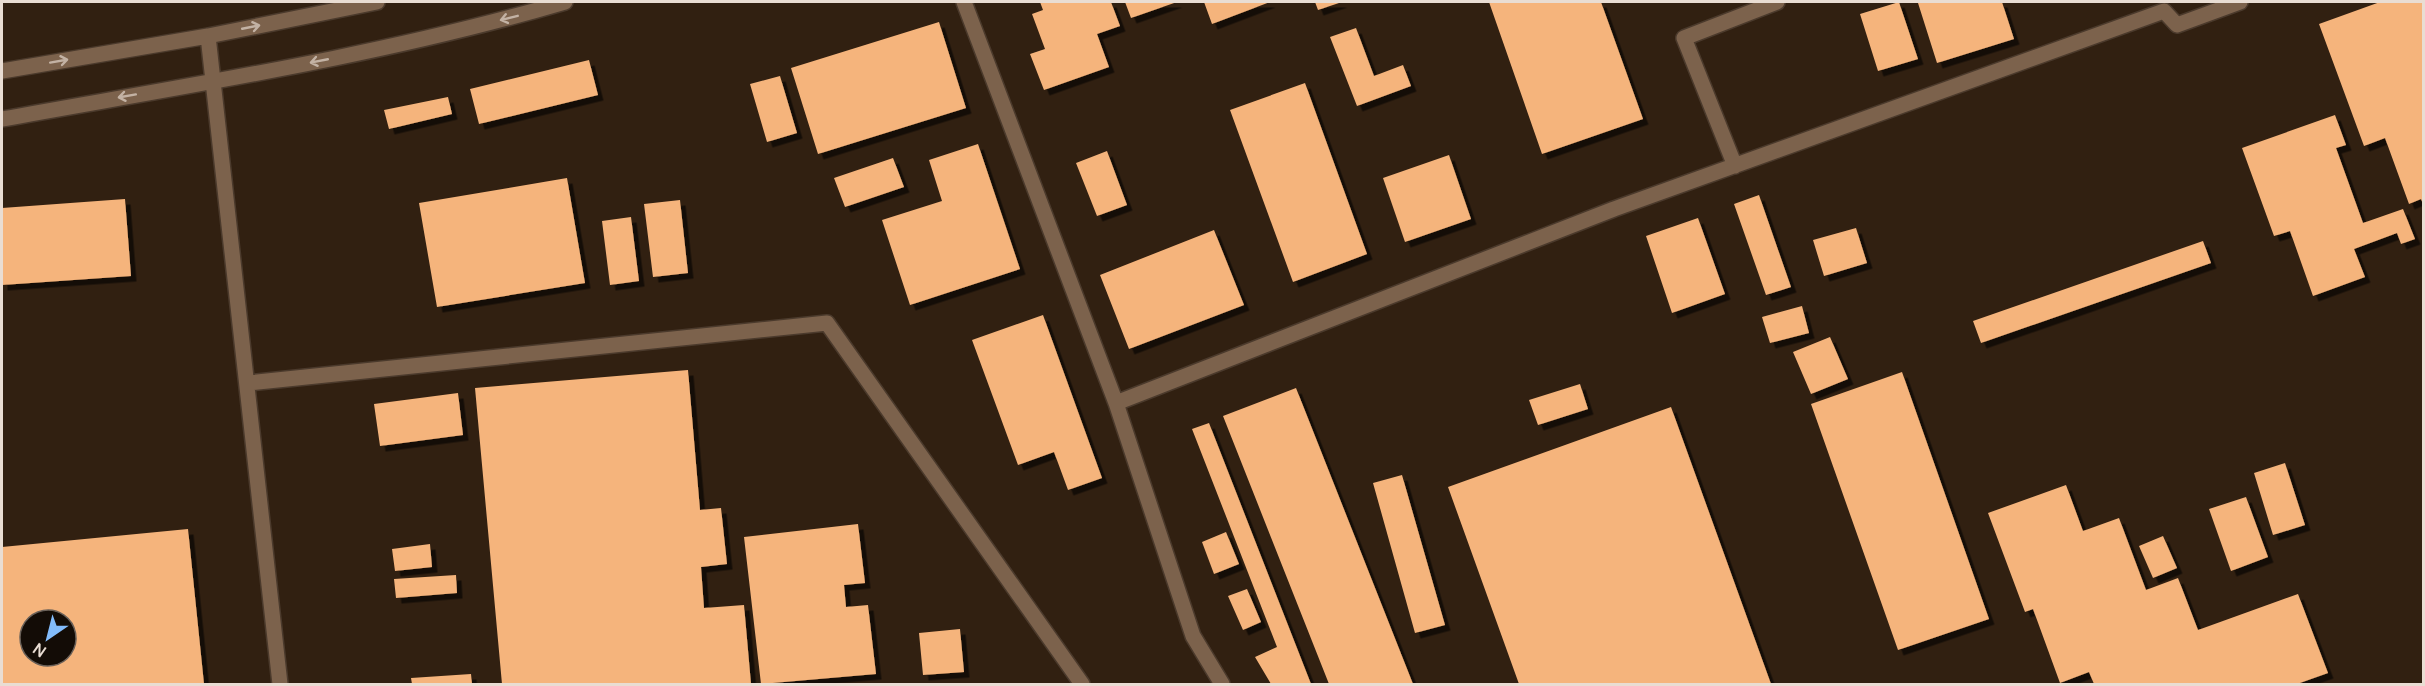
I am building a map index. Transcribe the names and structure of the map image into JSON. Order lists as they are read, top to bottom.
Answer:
{
  "north": "bottom left"
}
